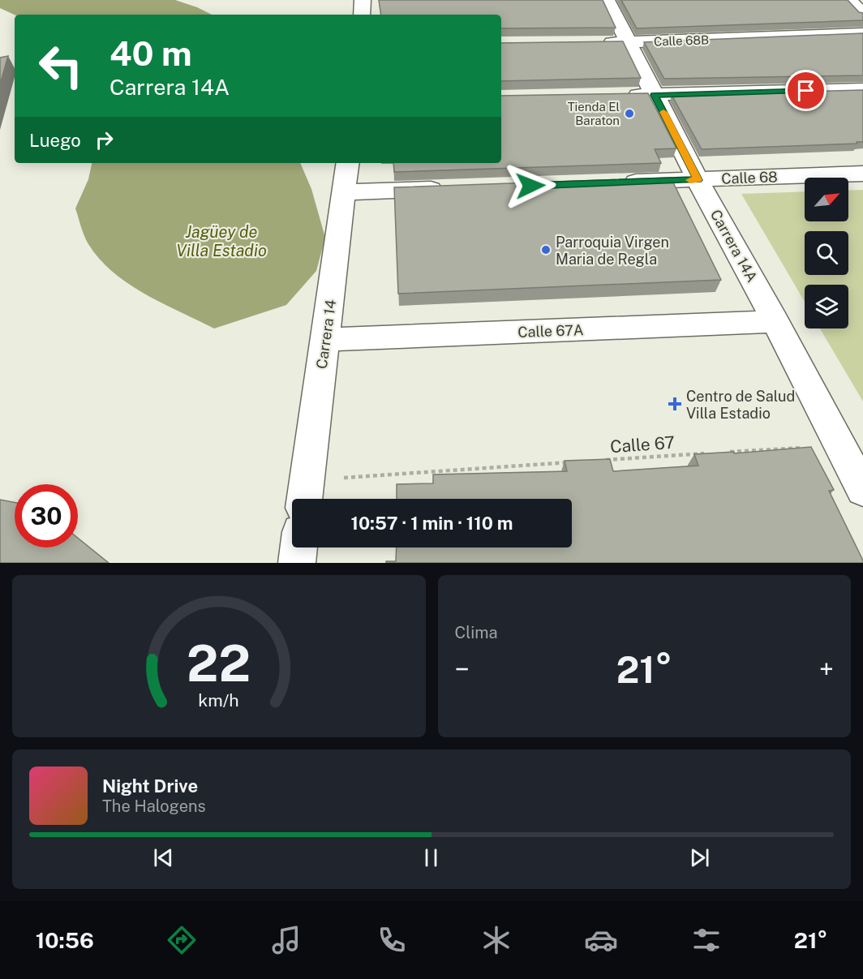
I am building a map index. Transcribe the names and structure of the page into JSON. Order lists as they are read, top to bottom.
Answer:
{
  "streets": {
    "street": [
      "Calle 68B",
      "Calle 68",
      "Carrera 14A",
      "Calle 67A",
      "Carrera 14"
    ],
    "path": ["Calle 67"]
  },
  "crossings": [
    ["Calle 68B", "Carrera 14A"],
    ["Calle 68", "Carrera 14A"],
    ["Carrera 14A", "Calle 67A"],
    ["Calle 67A", "Carrera 14"]
  ],
  "water": ["Jagüey de Villa Estadio"],
  "places": {
    "other": ["Tienda El Baraton", "Parroquia Virgen Maria de Regla"],
    "health": ["Centro de Salud Villa Estadio"]
  },
  "north": "top right",
  "page": {
    "turn": ["40 m", "Carrera 14A"],
    "then": "Luego",
    "limit": "30",
    "trip": "10:57 · 1 min · 110 m",
    "tile": "Clima",
    "heat": ["−", "21°", "+"],
    "song": ["Night Drive", "The Halogens"],
    "tabs": ["10:56", "21°"],
    "gauge": ["22", "km/h"]
  }
}
